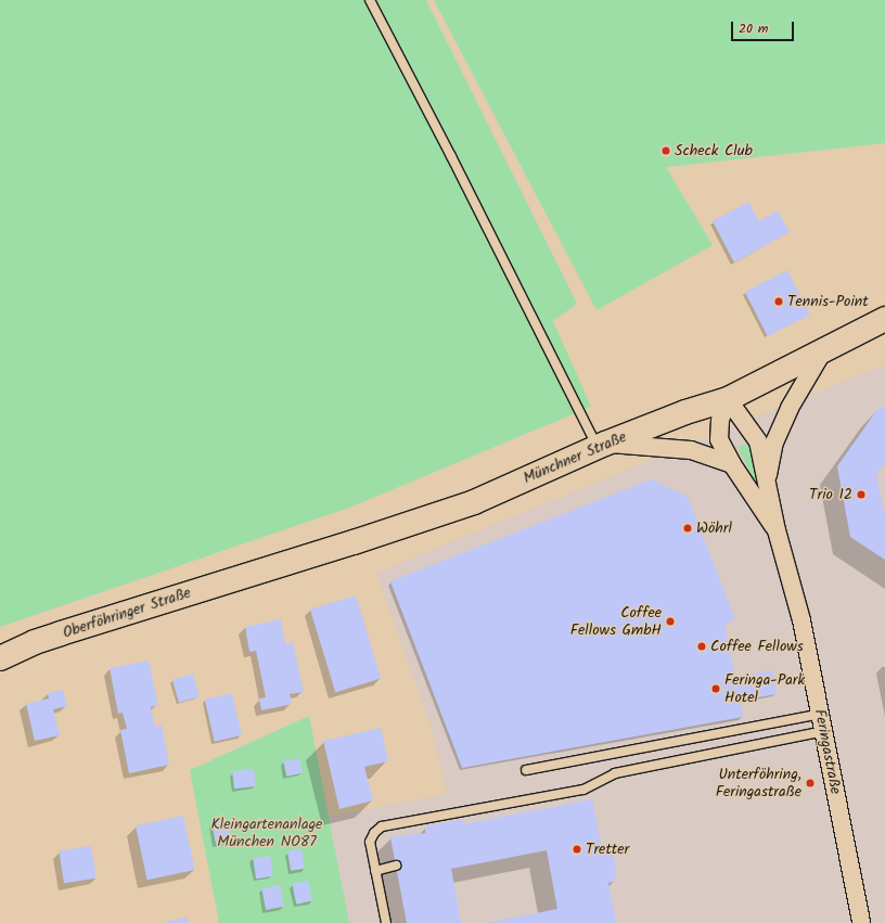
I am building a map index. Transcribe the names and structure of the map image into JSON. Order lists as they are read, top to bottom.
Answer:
{
  "streets": {
    "main road": ["Münchner Straße", "Oberföhringer Straße"],
    "street": ["Feringastraße"]
  },
  "crossings": [
    ["Münchner Straße", "Oberföhringer Straße"],
    ["Münchner Straße", "Feringastraße"]
  ],
  "parks": ["Kleingartenanlage München NO87"],
  "places": [
    "Scheck Club",
    "Tennis-Point",
    "Trio 12",
    "Wöhrl",
    "Coffee Fellows GmbH",
    "Coffee Fellows",
    "Feringa-Park Hotel",
    "Unterföhring, Feringastraße",
    "Tretter"
  ],
  "scale_bar": "20 m"
}
